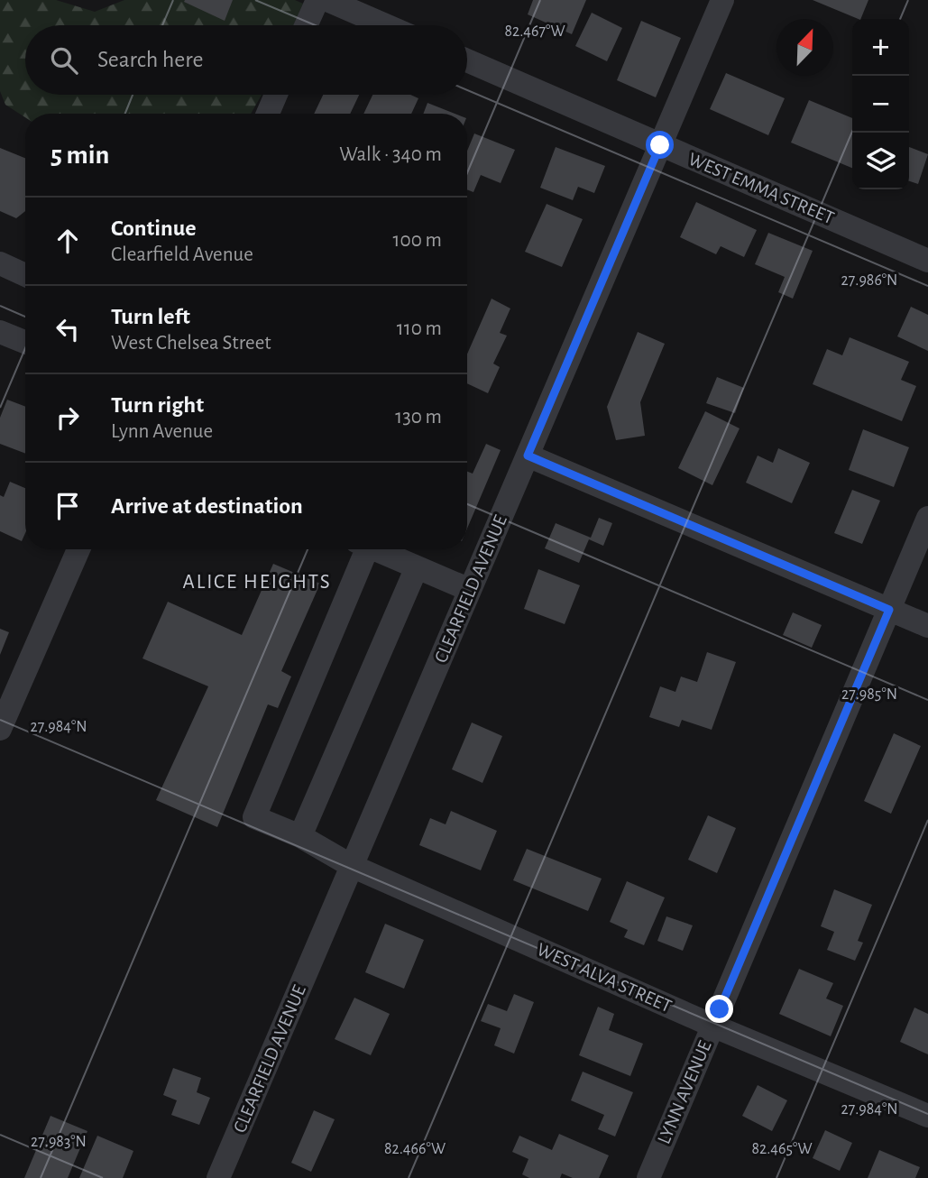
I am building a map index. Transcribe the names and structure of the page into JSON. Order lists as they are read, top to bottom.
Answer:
{
  "streets": {
    "street": [
      "WEST EMMA STREET",
      "CLEARFIELD AVENUE",
      "WEST ALVA STREET",
      "LYNN AVENUE"
    ]
  },
  "crossings": [
    ["WEST EMMA STREET", "CLEARFIELD AVENUE"],
    ["CLEARFIELD AVENUE", "WEST ALVA STREET"],
    ["WEST ALVA STREET", "LYNN AVENUE"]
  ],
  "districts": ["ALICE HEIGHTS"],
  "north": "top right",
  "page": {
    "map_buttons": ["+", "−"],
    "search": "Search here",
    "heading": ["5 min", "Walk · 340 m"],
    "list": [
      ["Continue", "Clearfield Avenue", "100 m"],
      ["Turn left", "West Chelsea Street", "110 m"],
      ["Turn right", "Lynn Avenue", "130 m"],
      "Arrive at destination"
    ]
  },
  "coordinates": [
    "82.467°W",
    "27.986°N",
    "27.985°N",
    "27.984°N",
    "27.983°N",
    "82.466°W",
    "82.465°W"
  ]
}
